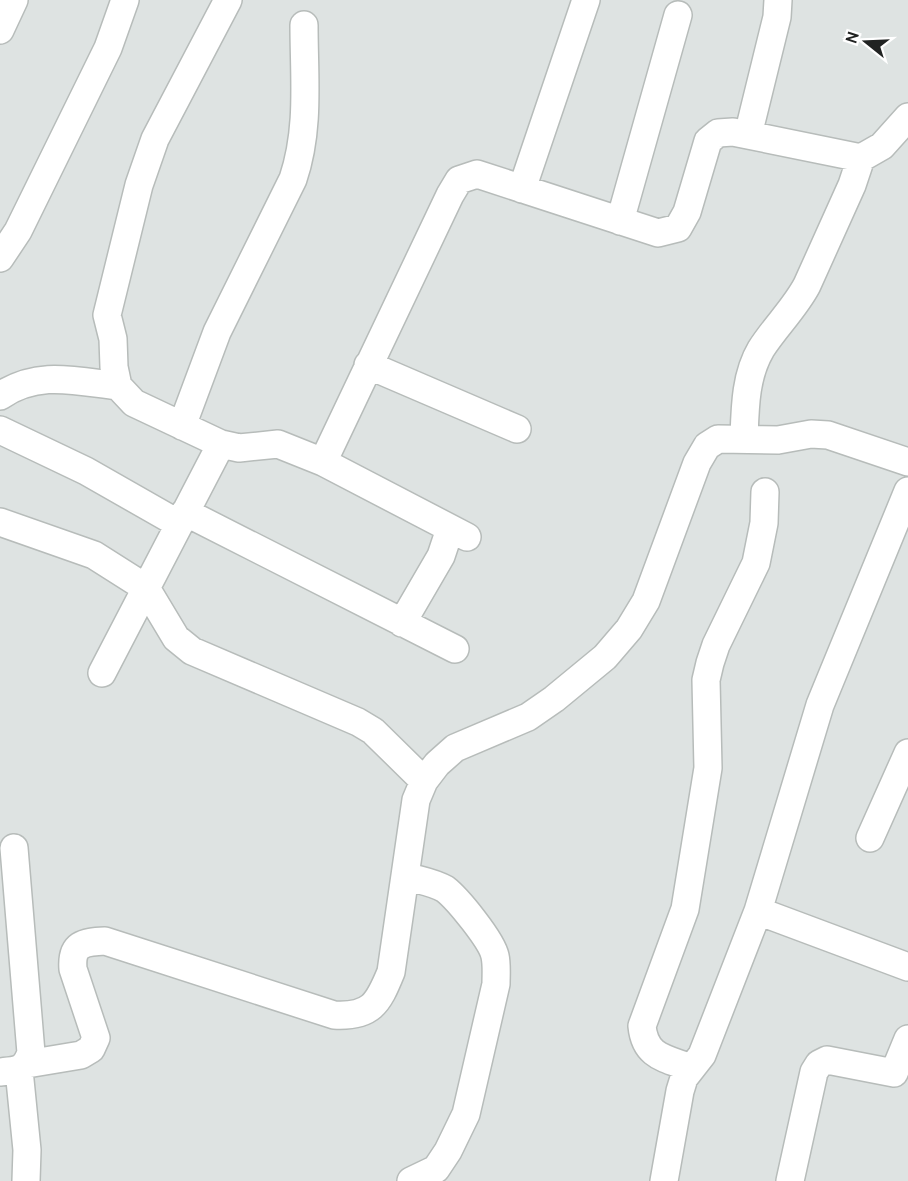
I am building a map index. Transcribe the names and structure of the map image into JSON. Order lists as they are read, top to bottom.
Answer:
{
  "north": "left"
}
